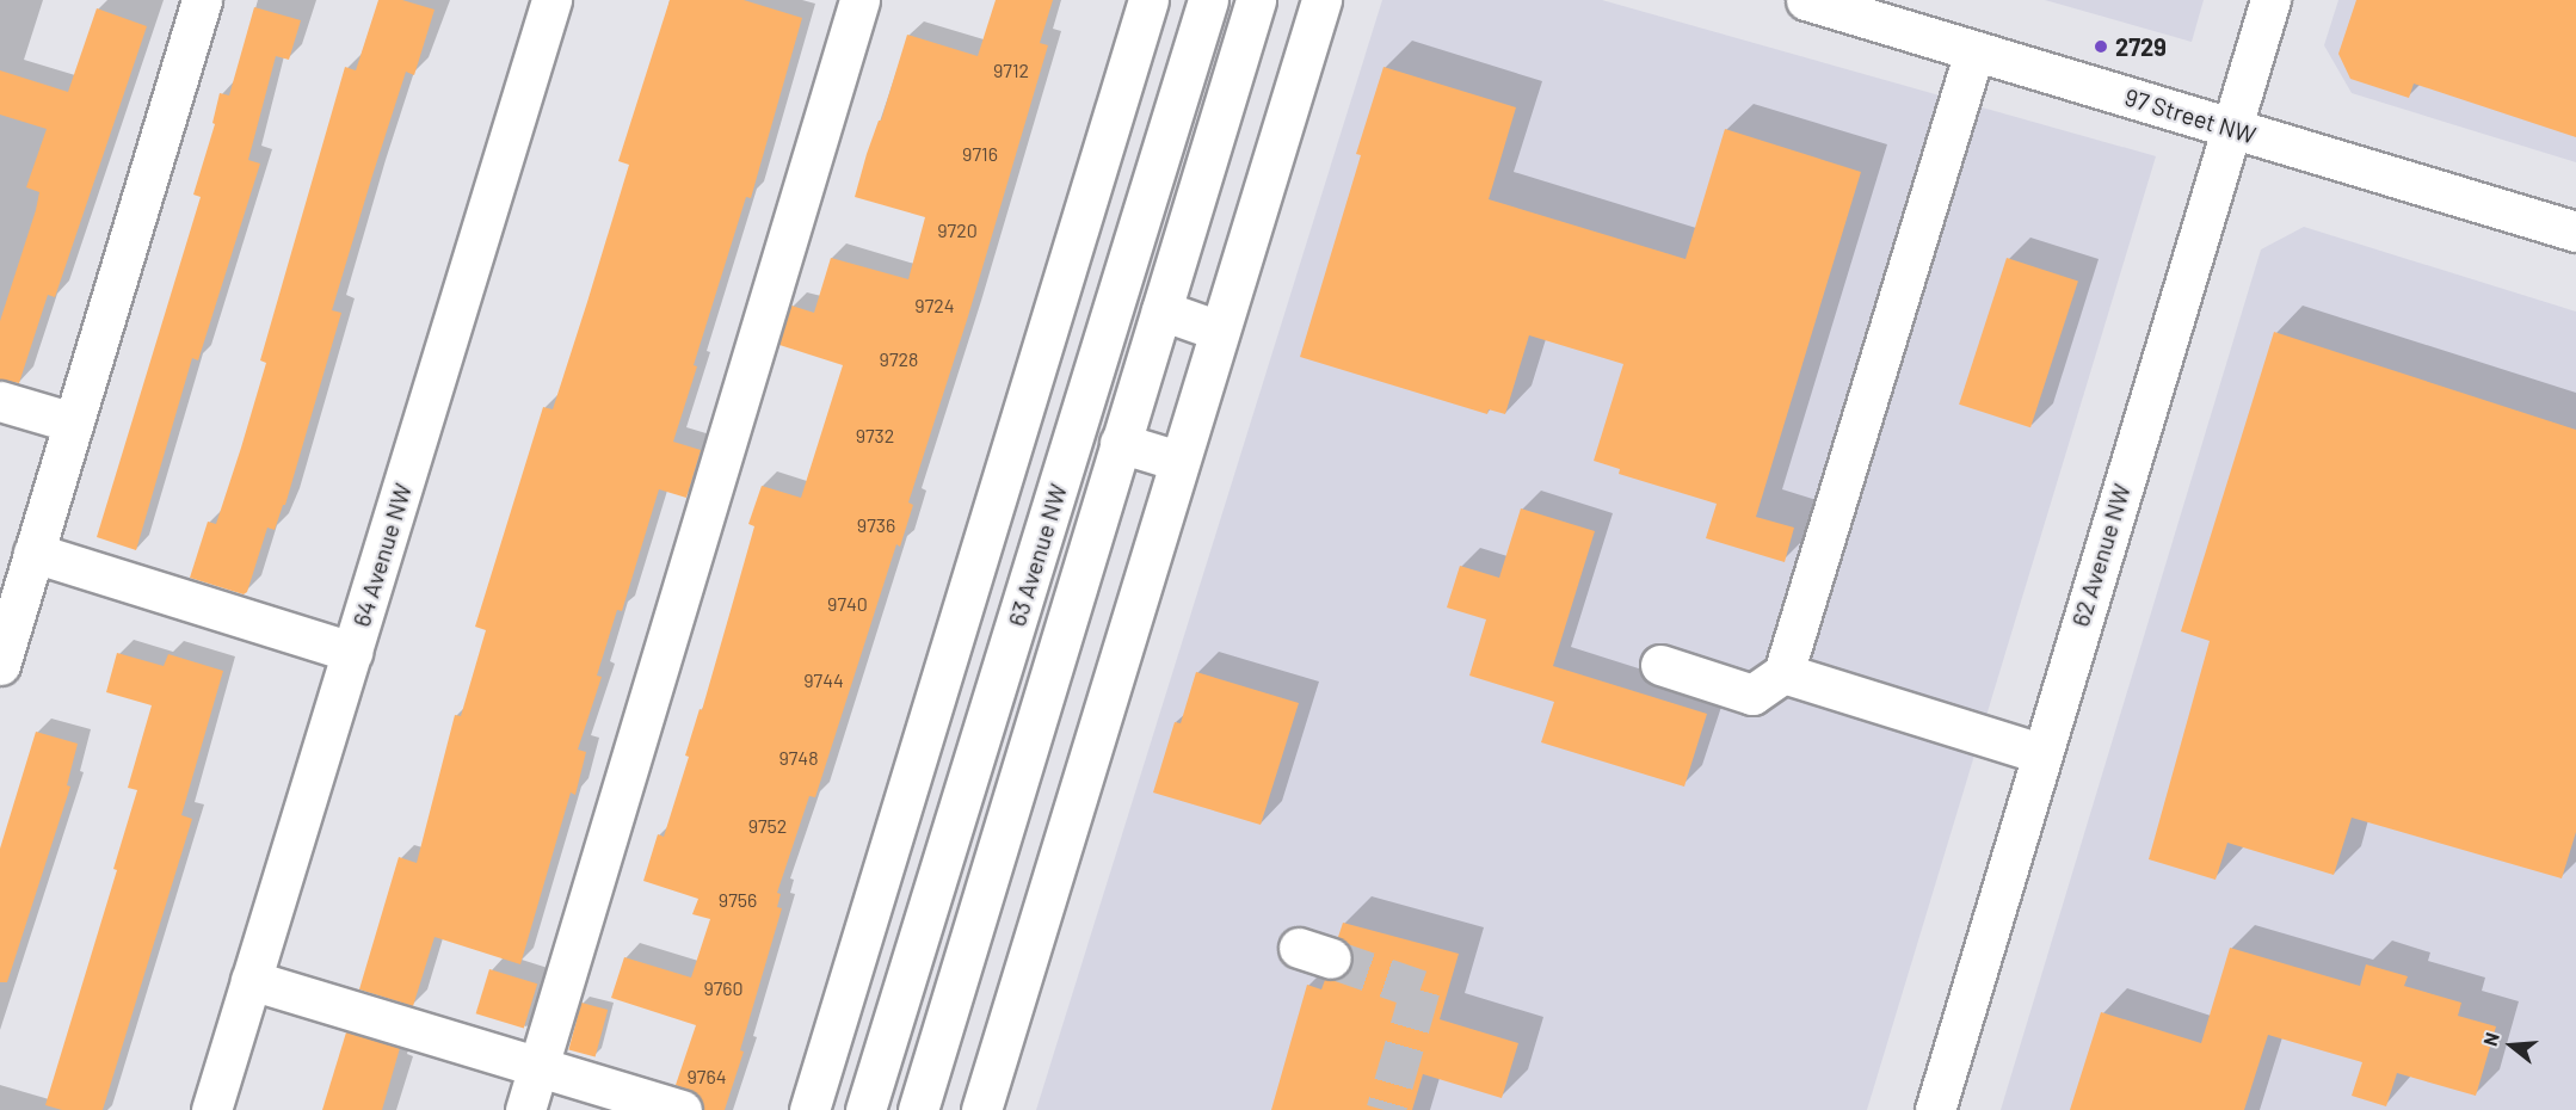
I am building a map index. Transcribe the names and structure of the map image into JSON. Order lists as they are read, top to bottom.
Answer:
{
  "streets": {
    "street": [
      "97 Street NW",
      "64 Avenue NW",
      "63 Avenue NW",
      "62 Avenue NW"
    ]
  },
  "crossings": [
    ["97 Street NW", "62 Avenue NW"]
  ],
  "places": ["2729"],
  "house_numbers": [
    "9712",
    "9716",
    "9720",
    "9724",
    "9728",
    "9732",
    "9736",
    "9740",
    "9744",
    "9748",
    "9752",
    "9756",
    "9760",
    "9764"
  ],
  "north": "left"
}
